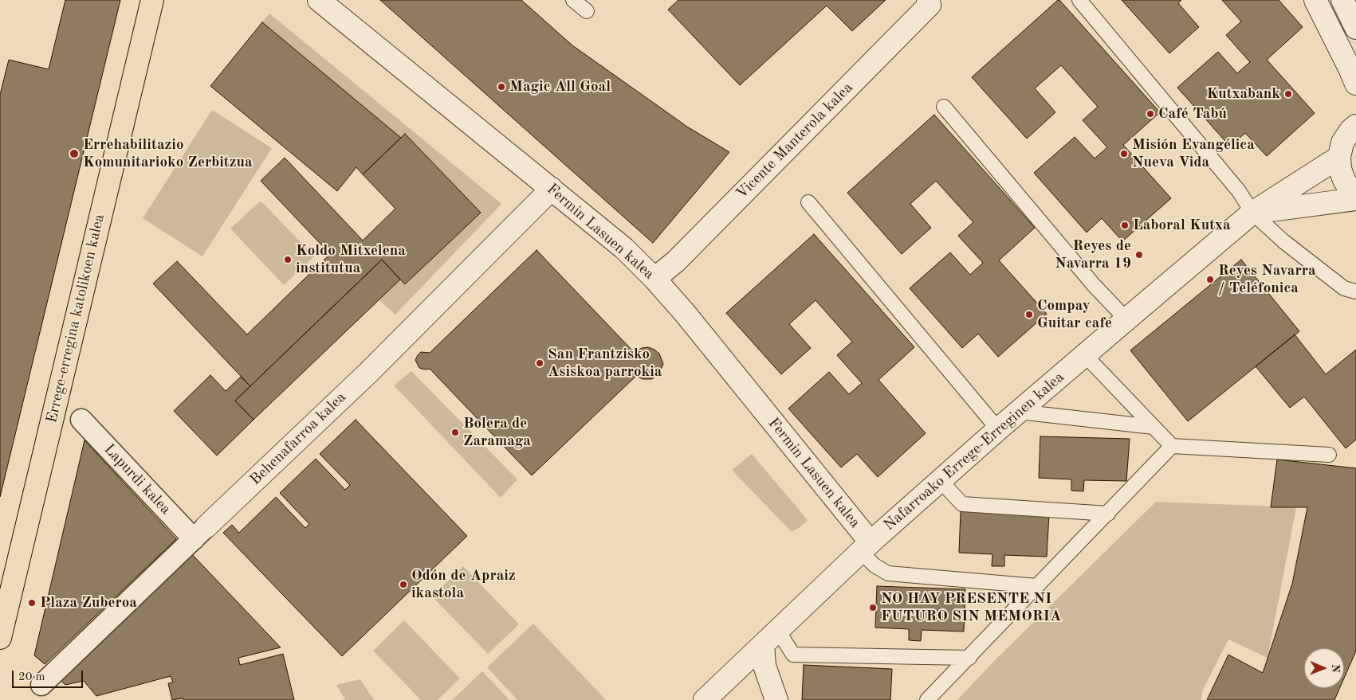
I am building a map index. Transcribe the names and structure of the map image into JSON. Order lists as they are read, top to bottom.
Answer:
{
  "streets": {
    "main road": ["Errege-erregina katolikoen kalea"],
    "street": [
      "Vicente Manterola kalea",
      "Fermin Lasuen kalea",
      "Behenafarroa kalea",
      "Nafarroako Errege-Erreginen kalea",
      "Lapurdi kalea"
    ]
  },
  "crossings": [
    ["Vicente Manterola kalea", "Fermin Lasuen kalea"],
    ["Fermin Lasuen kalea", "Behenafarroa kalea"],
    ["Fermin Lasuen kalea", "Nafarroako Errege-Erreginen kalea"],
    ["Behenafarroa kalea", "Lapurdi kalea"]
  ],
  "places": [
    "Magic All Goal",
    "Kutxabank",
    "Café Tabú",
    "Errehabilitazio Komunitarioko Zerbitzua",
    "Misión Evangélica Nueva Vida",
    "Laboral Kutxa",
    "Reyes de Navarra 19",
    "Koldo Mitxelena institutua",
    "Reyes Navarra / Teléfonica",
    "Compay Guitar cafe",
    "San Frantzisko Asiskoa parrokia",
    "Bolera de Zaramaga",
    "Odón de Apraiz ikastola",
    "Plaza Zuberoa",
    "NO HAY PRESENTE NI FUTURO SIN MEMORIA"
  ],
  "scale_bar": "20 m",
  "north": "right"
}
